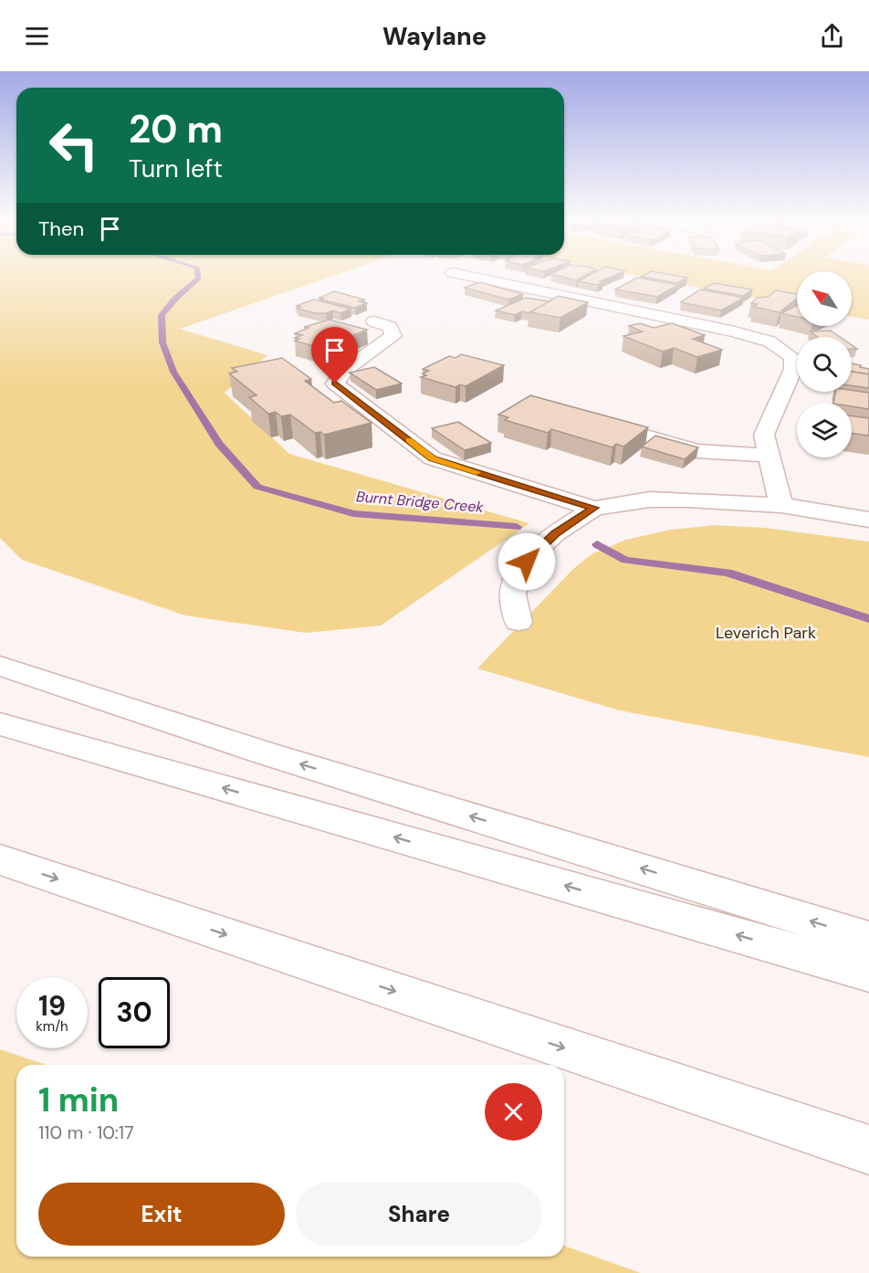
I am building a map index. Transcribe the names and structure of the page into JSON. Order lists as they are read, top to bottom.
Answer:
{
  "water": ["Burnt Bridge Creek"],
  "parks": ["Leverich Park"],
  "north": "top left",
  "page": {
    "header": "Waylane",
    "turn": ["20 m", "Turn left"],
    "then": "Then",
    "speed": "19 km/h",
    "limit": "30",
    "heading": ["1 min", "110 m · 10:17"],
    "buttons": ["Exit", "Share"]
  }
}
